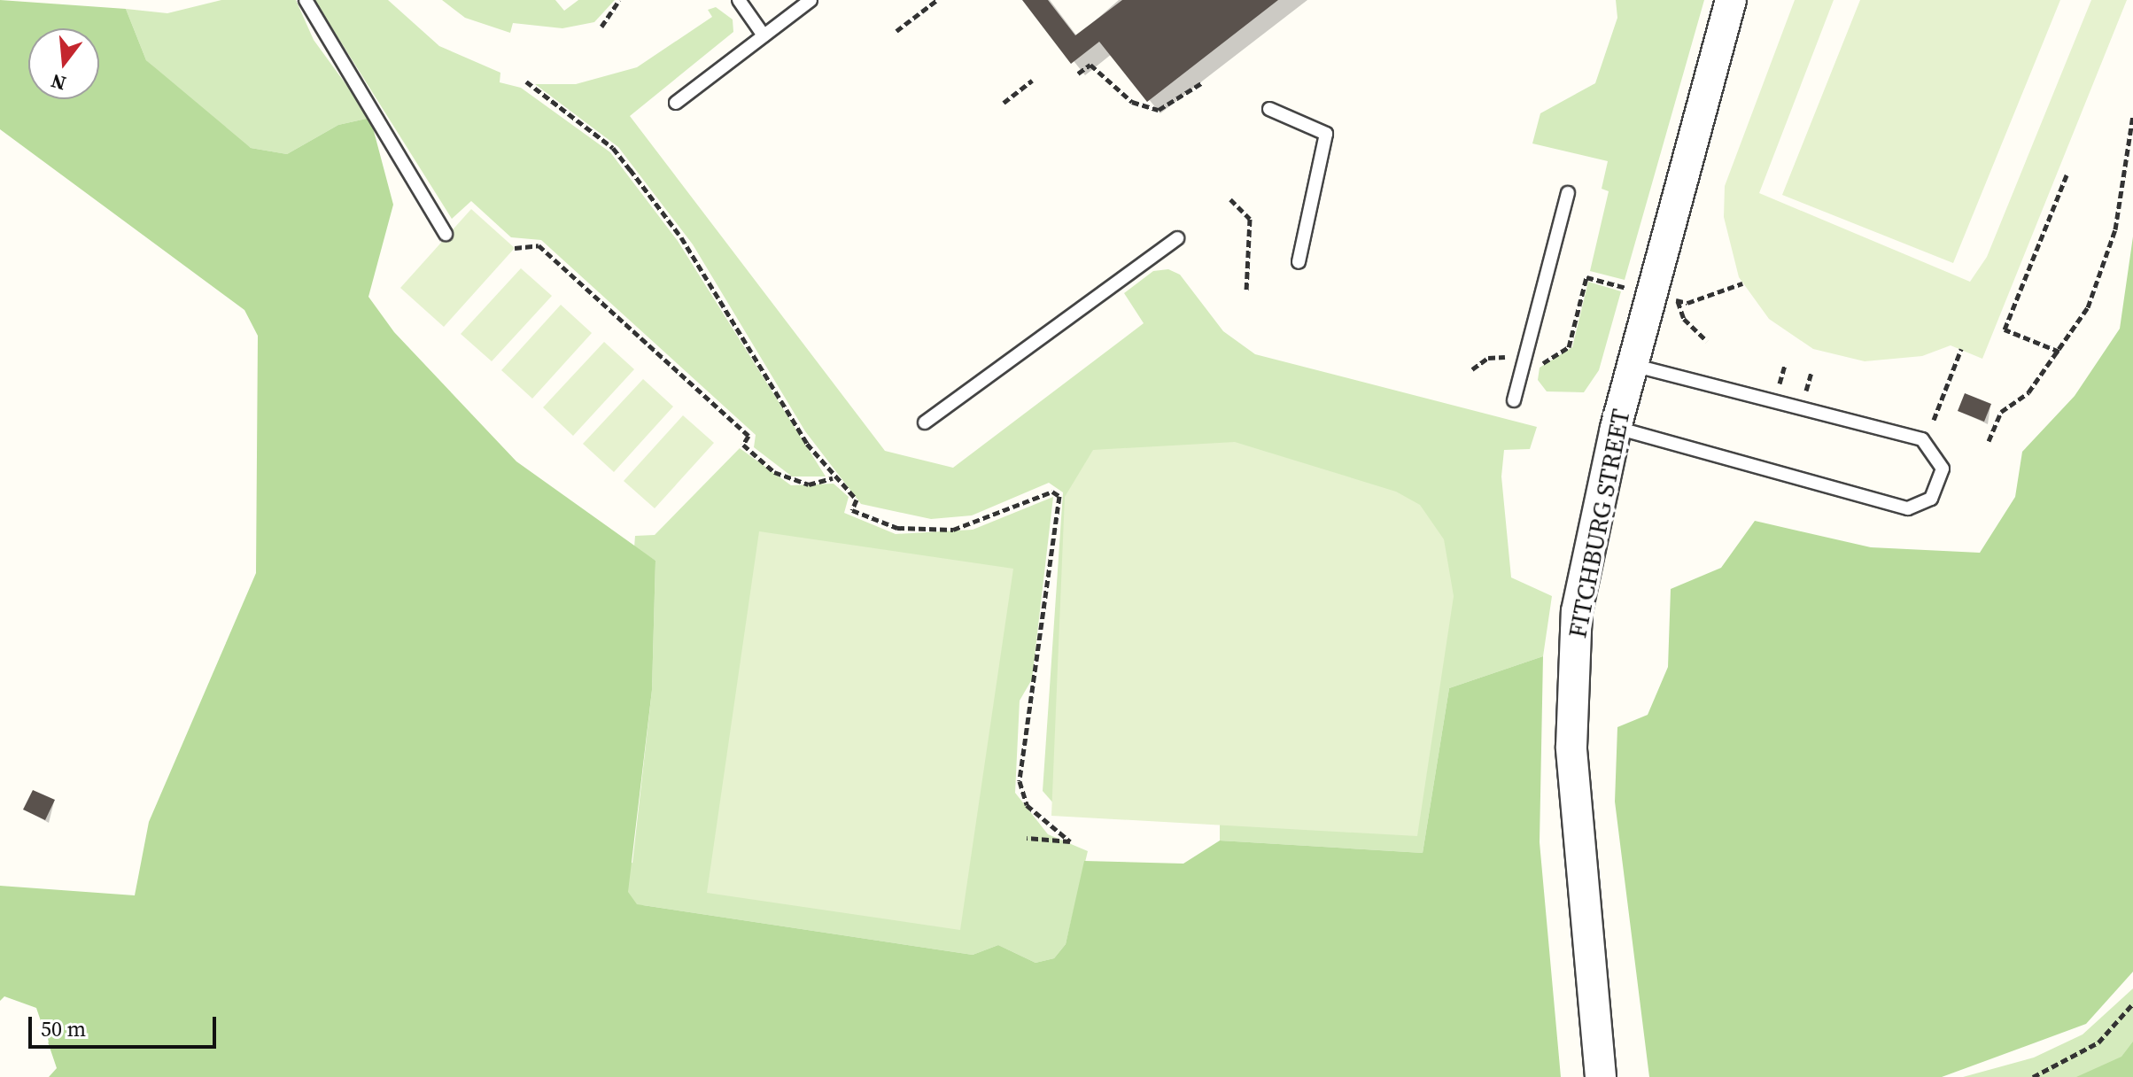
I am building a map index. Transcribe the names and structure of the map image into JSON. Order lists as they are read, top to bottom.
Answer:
{
  "streets": {
    "street": ["FITCHBURG STREET"]
  },
  "scale_bar": "50 m",
  "north": "bottom"
}
